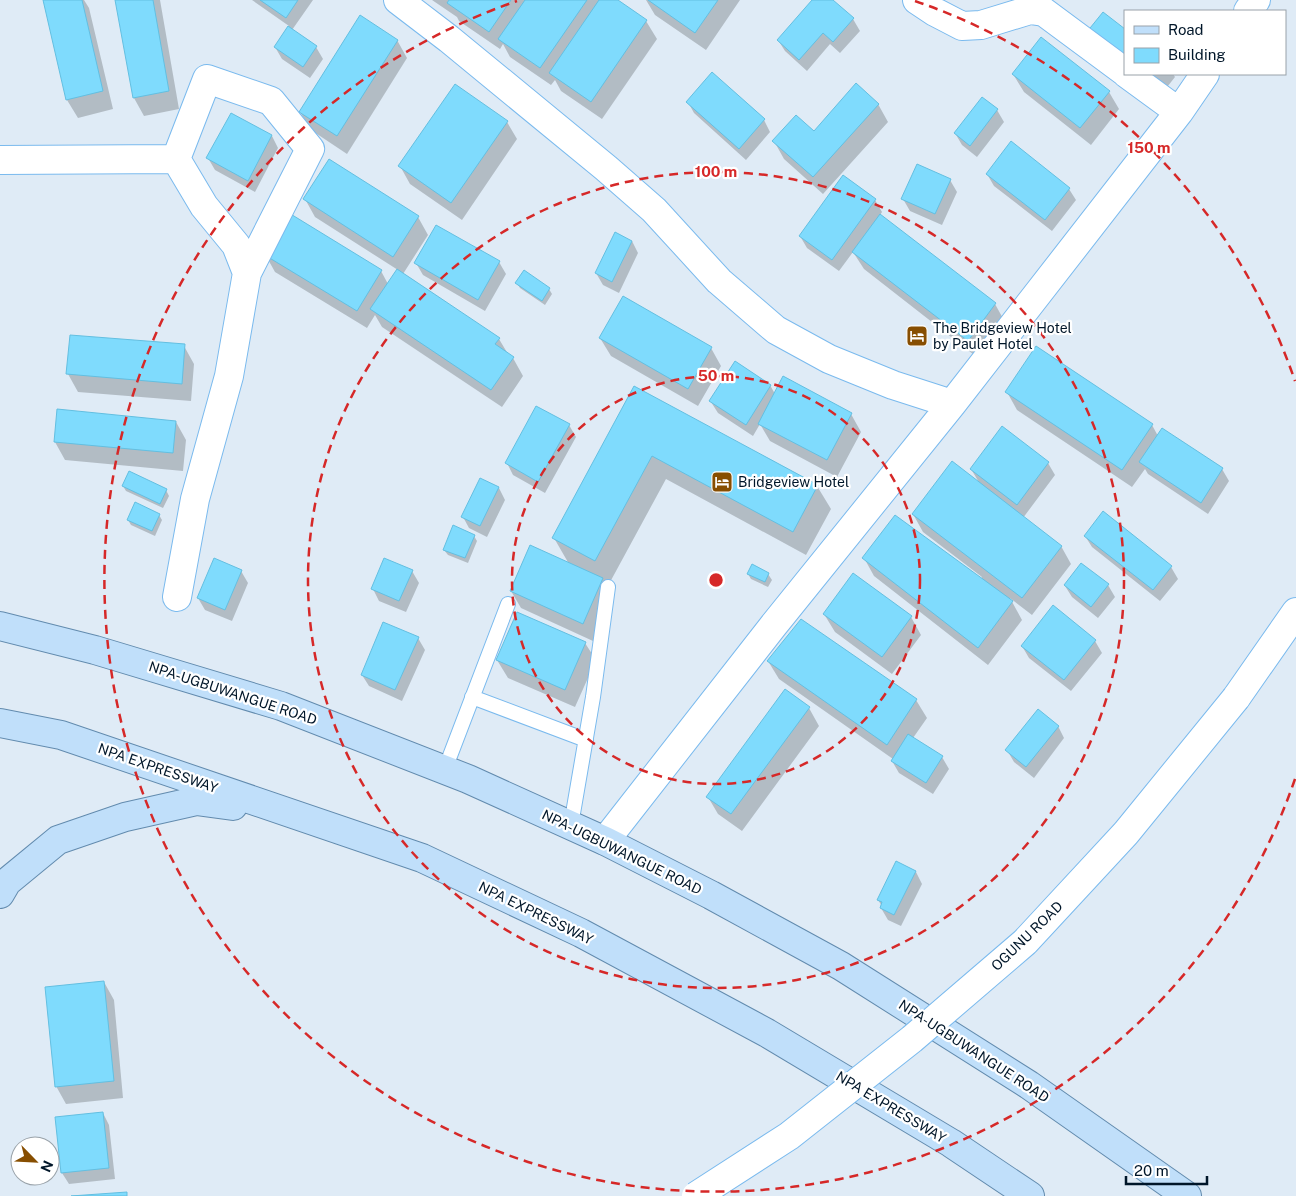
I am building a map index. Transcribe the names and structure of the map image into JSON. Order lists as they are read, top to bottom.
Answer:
{
  "streets": {
    "main road": ["NPA-UGBUWANGUE ROAD", "NPA EXPRESSWAY"],
    "street": ["OGUNU ROAD"]
  },
  "places": {
    "hotel": ["The Bridgeview Hotel by Paulet Hotel", "Bridgeview Hotel"]
  },
  "legend": ["Road", "Building"],
  "scale_bar": "20 m",
  "north": "bottom right",
  "rings": ["150 m", "100 m", "50 m"]
}
